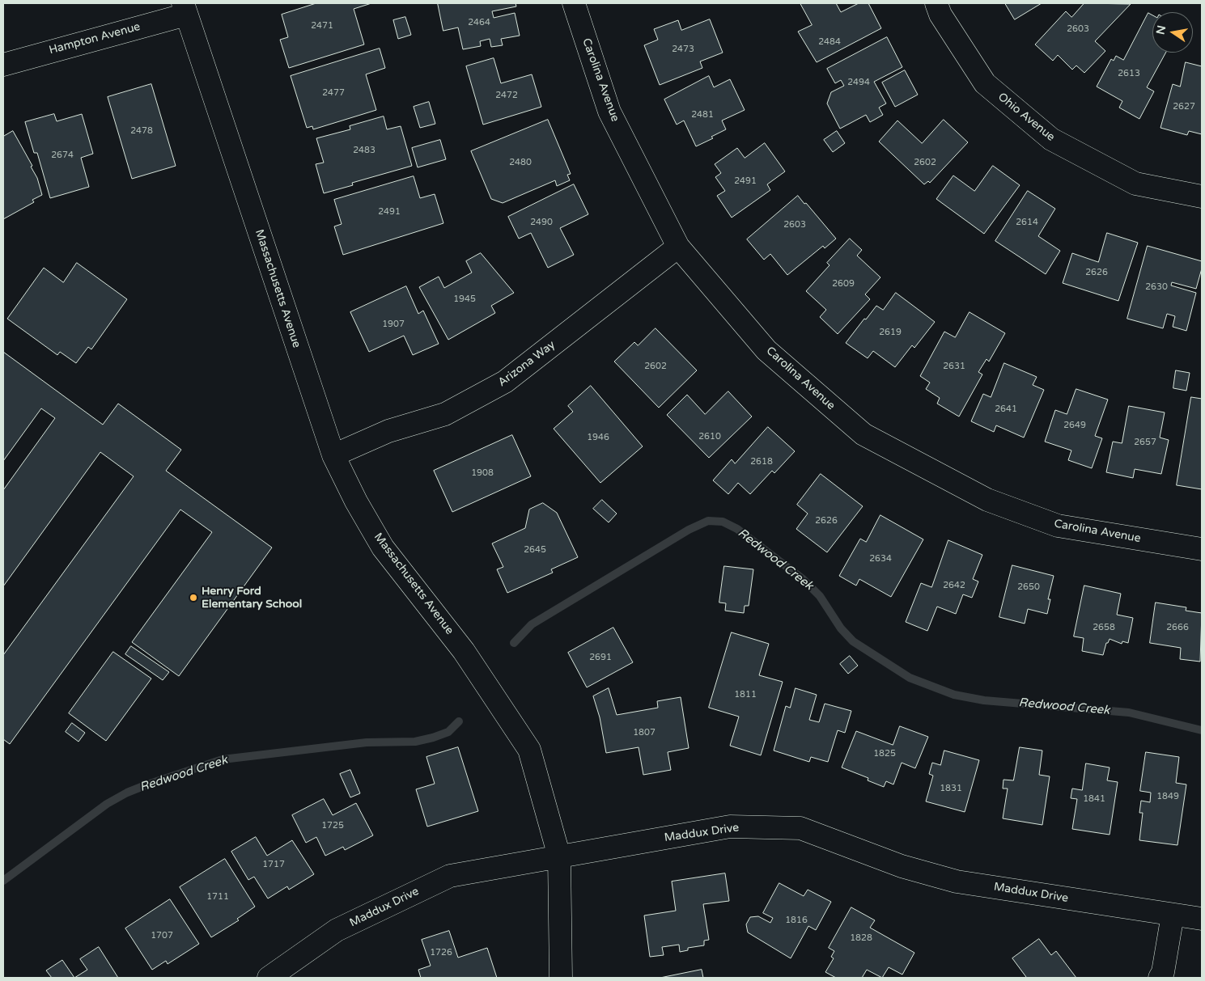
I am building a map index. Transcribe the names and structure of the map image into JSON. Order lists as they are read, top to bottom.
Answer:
{
  "streets": {
    "street": [
      "Hampton Avenue",
      "Carolina Avenue",
      "Ohio Avenue",
      "Massachusetts Avenue",
      "Arizona Way",
      "Maddux Drive"
    ]
  },
  "crossings": [
    ["Hampton Avenue", "Massachusetts Avenue"],
    ["Carolina Avenue", "Arizona Way"],
    ["Massachusetts Avenue", "Arizona Way"],
    ["Massachusetts Avenue", "Maddux Drive"]
  ],
  "water": ["Redwood Creek"],
  "places": ["Henry Ford Elementary School"],
  "house_numbers": [
    "2464",
    "2471",
    "2603",
    "2484",
    "2473",
    "2613",
    "2494",
    "2477",
    "2472",
    "2627",
    "2481",
    "2478",
    "2483",
    "2674",
    "2480",
    "2602",
    "2491",
    "2491",
    "2490",
    "2614",
    "2603",
    "2626",
    "2609",
    "2630",
    "1945",
    "1907",
    "2619",
    "2602",
    "2631",
    "2641",
    "2649",
    "2610",
    "1946",
    "2657",
    "2618",
    "1908",
    "2626",
    "2645",
    "2634",
    "2642",
    "2650",
    "2658",
    "2666",
    "2691",
    "1811",
    "1807",
    "1825",
    "1831",
    "1849",
    "1841",
    "1725",
    "1717",
    "1711",
    "1816",
    "1707",
    "1828",
    "1726"
  ],
  "north": "left"
}
